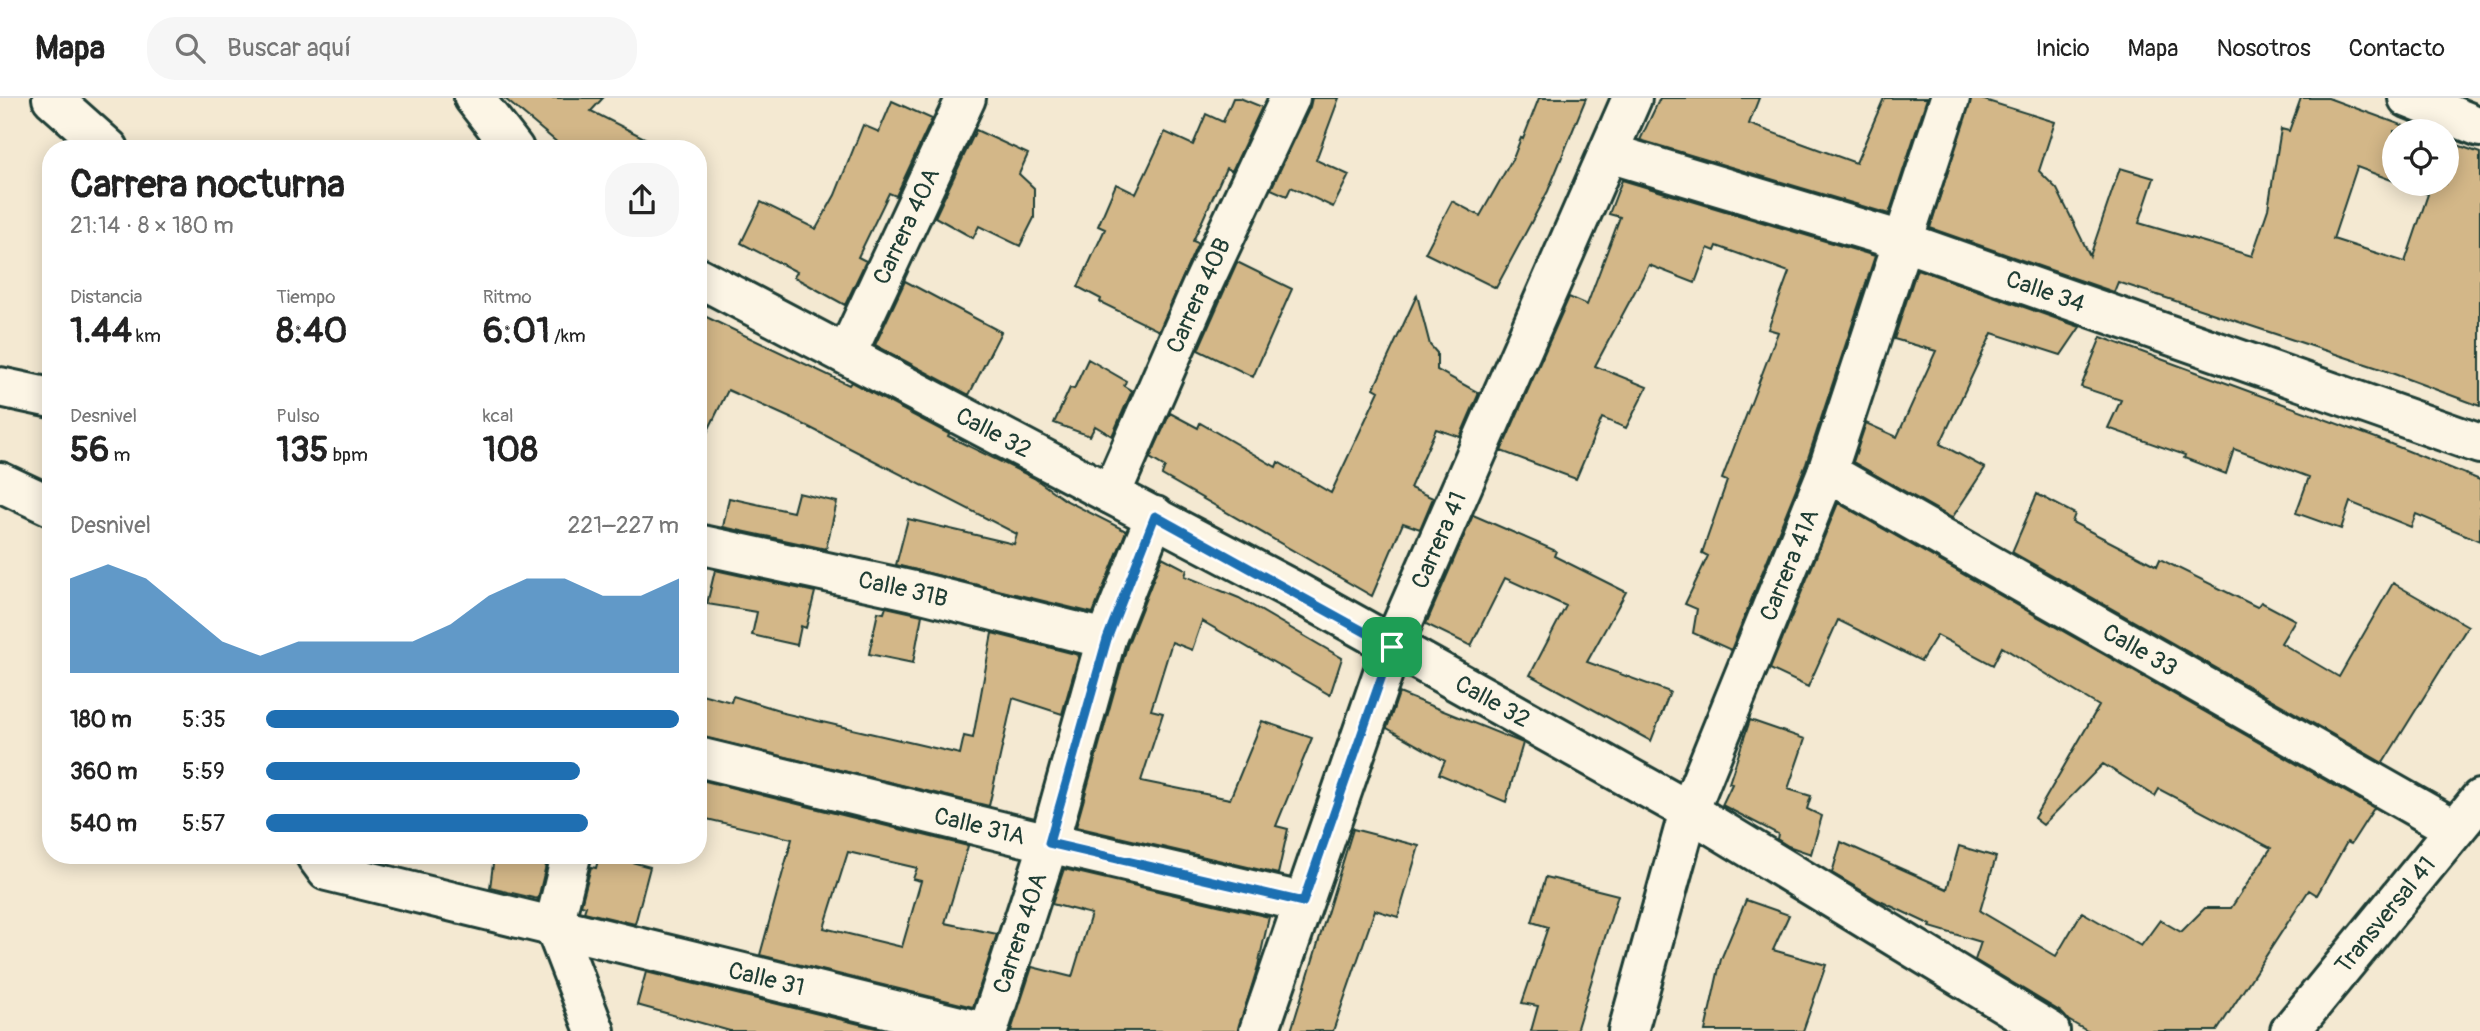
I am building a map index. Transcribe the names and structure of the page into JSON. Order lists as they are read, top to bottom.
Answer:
{
  "streets": {
    "street": [
      "Carrera 40A",
      "Calle 34",
      "Carrera 40B",
      "Calle 32",
      "Carrera 41",
      "Carrera 41A",
      "Calle 31B",
      "Calle 33",
      "Calle 31A",
      "Transversal 41",
      "Calle 31"
    ]
  },
  "crossings": [
    ["Carrera 40A", "Calle 32"],
    ["Carrera 40A", "Calle 31B"],
    ["Carrera 40A", "Calle 31A"],
    ["Calle 34", "Carrera 41"],
    ["Calle 34", "Carrera 41A"],
    ["Carrera 40B", "Calle 32"],
    ["Calle 32", "Carrera 41"],
    ["Calle 32", "Carrera 41A"],
    ["Carrera 41", "Calle 31A"],
    ["Carrera 41A", "Calle 33"],
    ["Calle 33", "Transversal 41"]
  ],
  "page": {
    "header": "Mapa",
    "search": "Buscar aquí",
    "nav": [
      "Inicio",
      "Mapa",
      "Nosotros",
      "Contacto"
    ],
    "heading": ["Carrera nocturna", "21:14 · 8 × 180 m"],
    "stats": [
      ["Distancia", "1.44 km"],
      ["Tiempo", "8:40"],
      ["Ritmo", "6:01 /km"],
      ["Desnivel", "56 m"],
      ["Pulso", "135 bpm"],
      ["kcal", "108"]
    ],
    "chart": ["Desnivel", "221–227 m"],
    "list": [
      {
        "name": "180 m",
        "note": "5:35"
      },
      {
        "name": "360 m",
        "note": "5:59"
      },
      {
        "name": "540 m",
        "note": "5:57"
      }
    ]
  }
}
